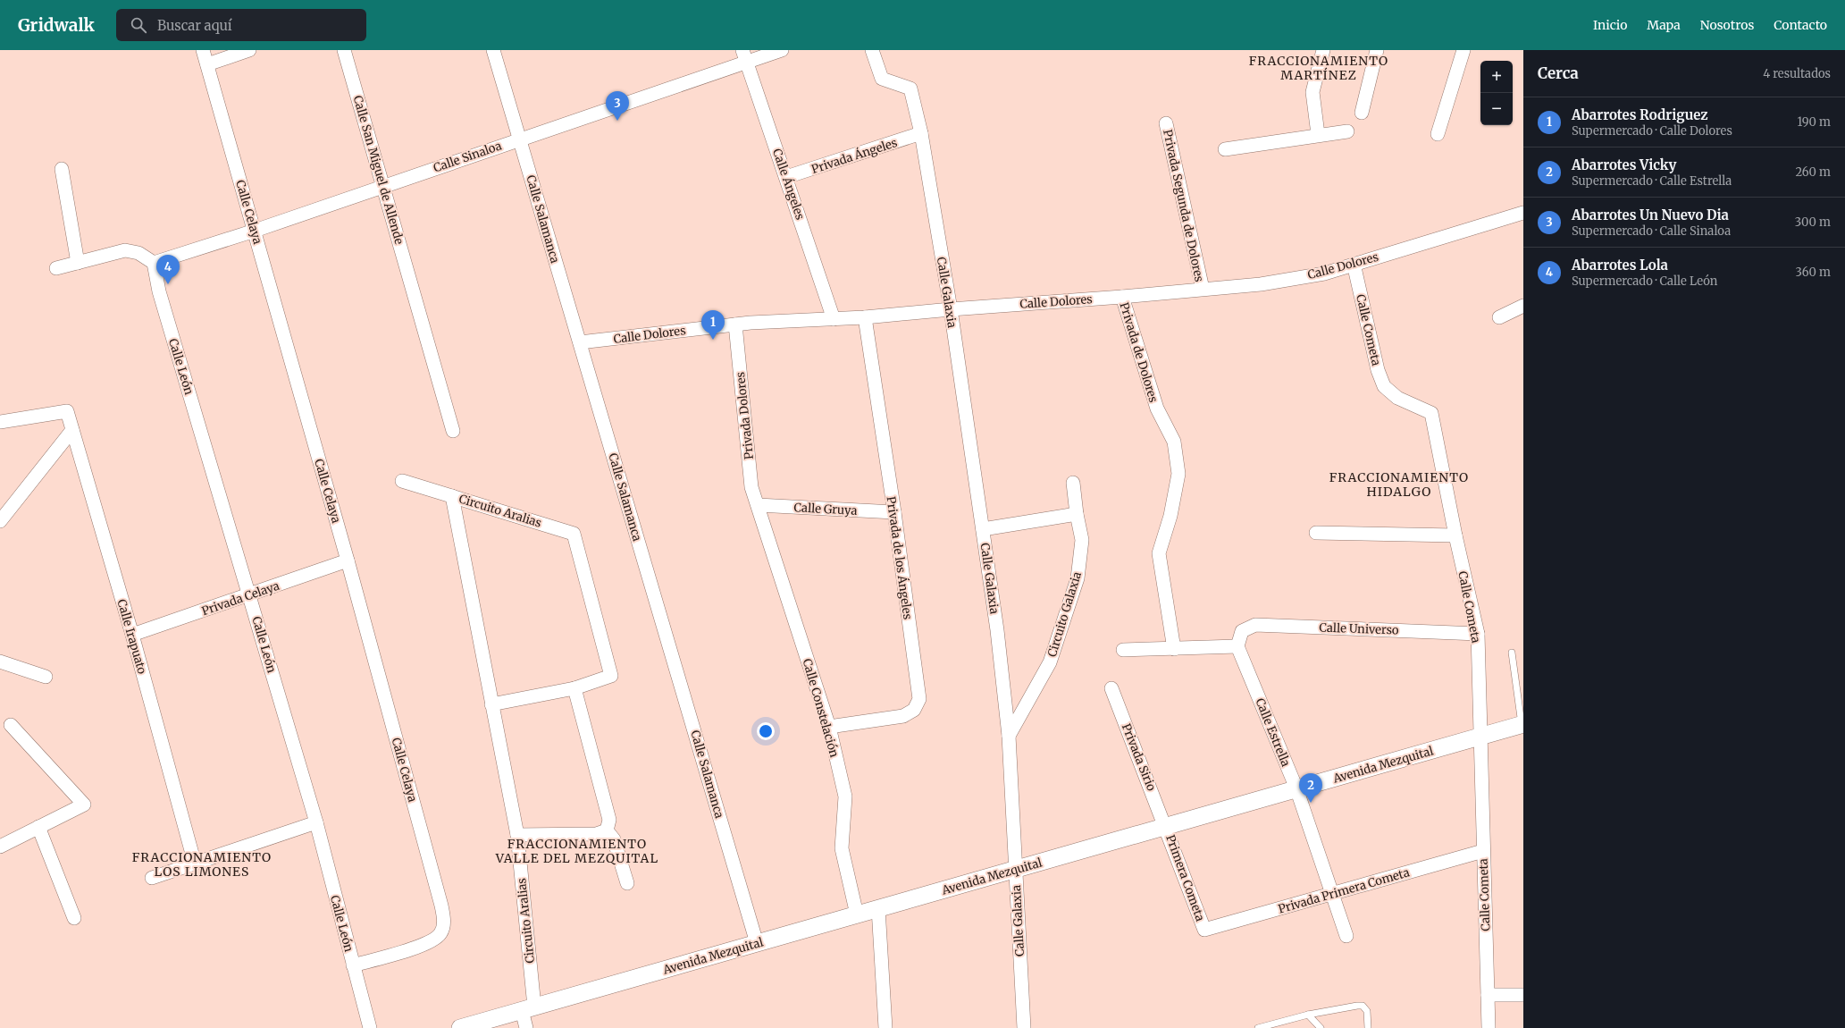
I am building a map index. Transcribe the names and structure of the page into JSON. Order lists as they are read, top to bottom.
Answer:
{
  "streets": {
    "street": [
      "Privada Ángeles",
      "Calle Sinaloa",
      "Calle San Miguel de Allende",
      "Calle Ángeles",
      "Privada Segunda de Dolores",
      "Calle Celaya",
      "Calle Salamanca",
      "Calle Dolores",
      "Calle Galaxia",
      "Calle Cometa",
      "Privada de Dolores",
      "Calle León",
      "Privada Dolores",
      "Calle Gruya",
      "Circuito Aralias",
      "Privada de los Ángeles",
      "Privada Celaya",
      "Circuito Galaxia",
      "Calle Universo",
      "Calle Irapuato",
      "Calle Constelación",
      "Calle Estrella",
      "Privada Sirio",
      "Avenida Mezquital",
      "Primera Cometa",
      "Privada Primera Cometa"
    ]
  },
  "crossings": [
    ["Privada Ángeles", "Calle Ángeles"],
    ["Privada Ángeles", "Calle Galaxia"],
    ["Calle Sinaloa", "Calle San Miguel de Allende"],
    ["Calle Sinaloa", "Calle Ángeles"],
    ["Calle Sinaloa", "Calle Celaya"],
    ["Calle Sinaloa", "Calle Salamanca"],
    ["Calle Sinaloa", "Calle León"],
    ["Calle Ángeles", "Calle Dolores"],
    ["Privada Segunda de Dolores", "Calle Dolores"],
    ["Calle Celaya", "Calle León"],
    ["Calle Celaya", "Privada Celaya"],
    ["Calle Salamanca", "Calle Dolores"],
    ["Calle Salamanca", "Avenida Mezquital"],
    ["Calle Dolores", "Calle Galaxia"],
    ["Calle Dolores", "Calle Cometa"],
    ["Calle Dolores", "Privada de Dolores"],
    ["Calle Dolores", "Privada Dolores"],
    ["Calle Dolores", "Privada de los Ángeles"],
    ["Calle Galaxia", "Circuito Galaxia"],
    ["Calle Galaxia", "Avenida Mezquital"],
    ["Calle Cometa", "Calle Universo"],
    ["Calle Cometa", "Avenida Mezquital"],
    ["Calle Cometa", "Privada Primera Cometa"],
    ["Calle León", "Privada Celaya"],
    ["Privada Dolores", "Calle Gruya"],
    ["Privada Dolores", "Calle Constelación"],
    ["Calle Gruya", "Privada de los Ángeles"],
    ["Calle Gruya", "Calle Constelación"],
    ["Circuito Aralias", "Avenida Mezquital"],
    ["Privada de los Ángeles", "Calle Constelación"],
    ["Privada Celaya", "Calle Irapuato"],
    ["Calle Universo", "Calle Estrella"],
    ["Calle Constelación", "Avenida Mezquital"],
    ["Calle Estrella", "Avenida Mezquital"],
    ["Calle Estrella", "Privada Primera Cometa"],
    ["Privada Sirio", "Avenida Mezquital"],
    ["Privada Sirio", "Primera Cometa"],
    ["Avenida Mezquital", "Primera Cometa"],
    ["Primera Cometa", "Privada Primera Cometa"]
  ],
  "districts": [
    "FRACCIONAMIENTO MARTÍNEZ",
    "FRACCIONAMIENTO HIDALGO",
    "FRACCIONAMIENTO VALLE DEL MEZQUITAL",
    "FRACCIONAMIENTO LOS LIMONES"
  ],
  "page": {
    "header": "Gridwalk",
    "search": "Buscar aquí",
    "nav": [
      "Inicio",
      "Mapa",
      "Nosotros",
      "Contacto"
    ],
    "heading": ["Cerca", "4 resultados"],
    "map_buttons": ["+", "−"],
    "pins": [
      "3",
      "4",
      "1",
      "2"
    ],
    "list": [
      {
        "mark": "1",
        "name": "Abarrotes Rodriguez",
        "note": "Supermercado · Calle Dolores",
        "value": "190 m"
      },
      {
        "mark": "2",
        "name": "Abarrotes Vicky",
        "note": "Supermercado · Calle Estrella",
        "value": "260 m"
      },
      {
        "mark": "3",
        "name": "Abarrotes Un Nuevo Dia",
        "note": "Supermercado · Calle Sinaloa",
        "value": "300 m"
      },
      {
        "mark": "4",
        "name": "Abarrotes Lola",
        "note": "Supermercado · Calle León",
        "value": "360 m"
      }
    ]
  }
}
